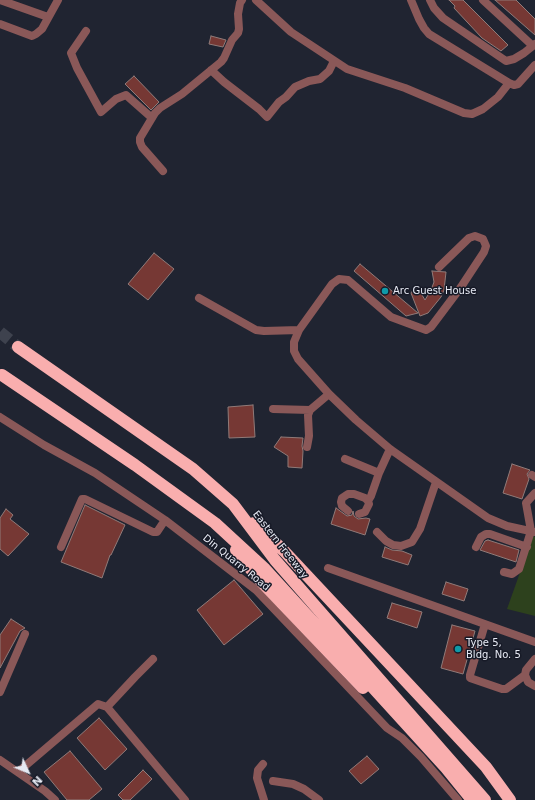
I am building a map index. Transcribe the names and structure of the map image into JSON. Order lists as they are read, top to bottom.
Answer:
{
  "streets": {
    "highway": ["Eastern Freeway"],
    "street": ["Din Quarry Road"]
  },
  "places": ["Arc Guest House", "Type 5, Bldg. No. 5"],
  "north": "bottom right"
}
